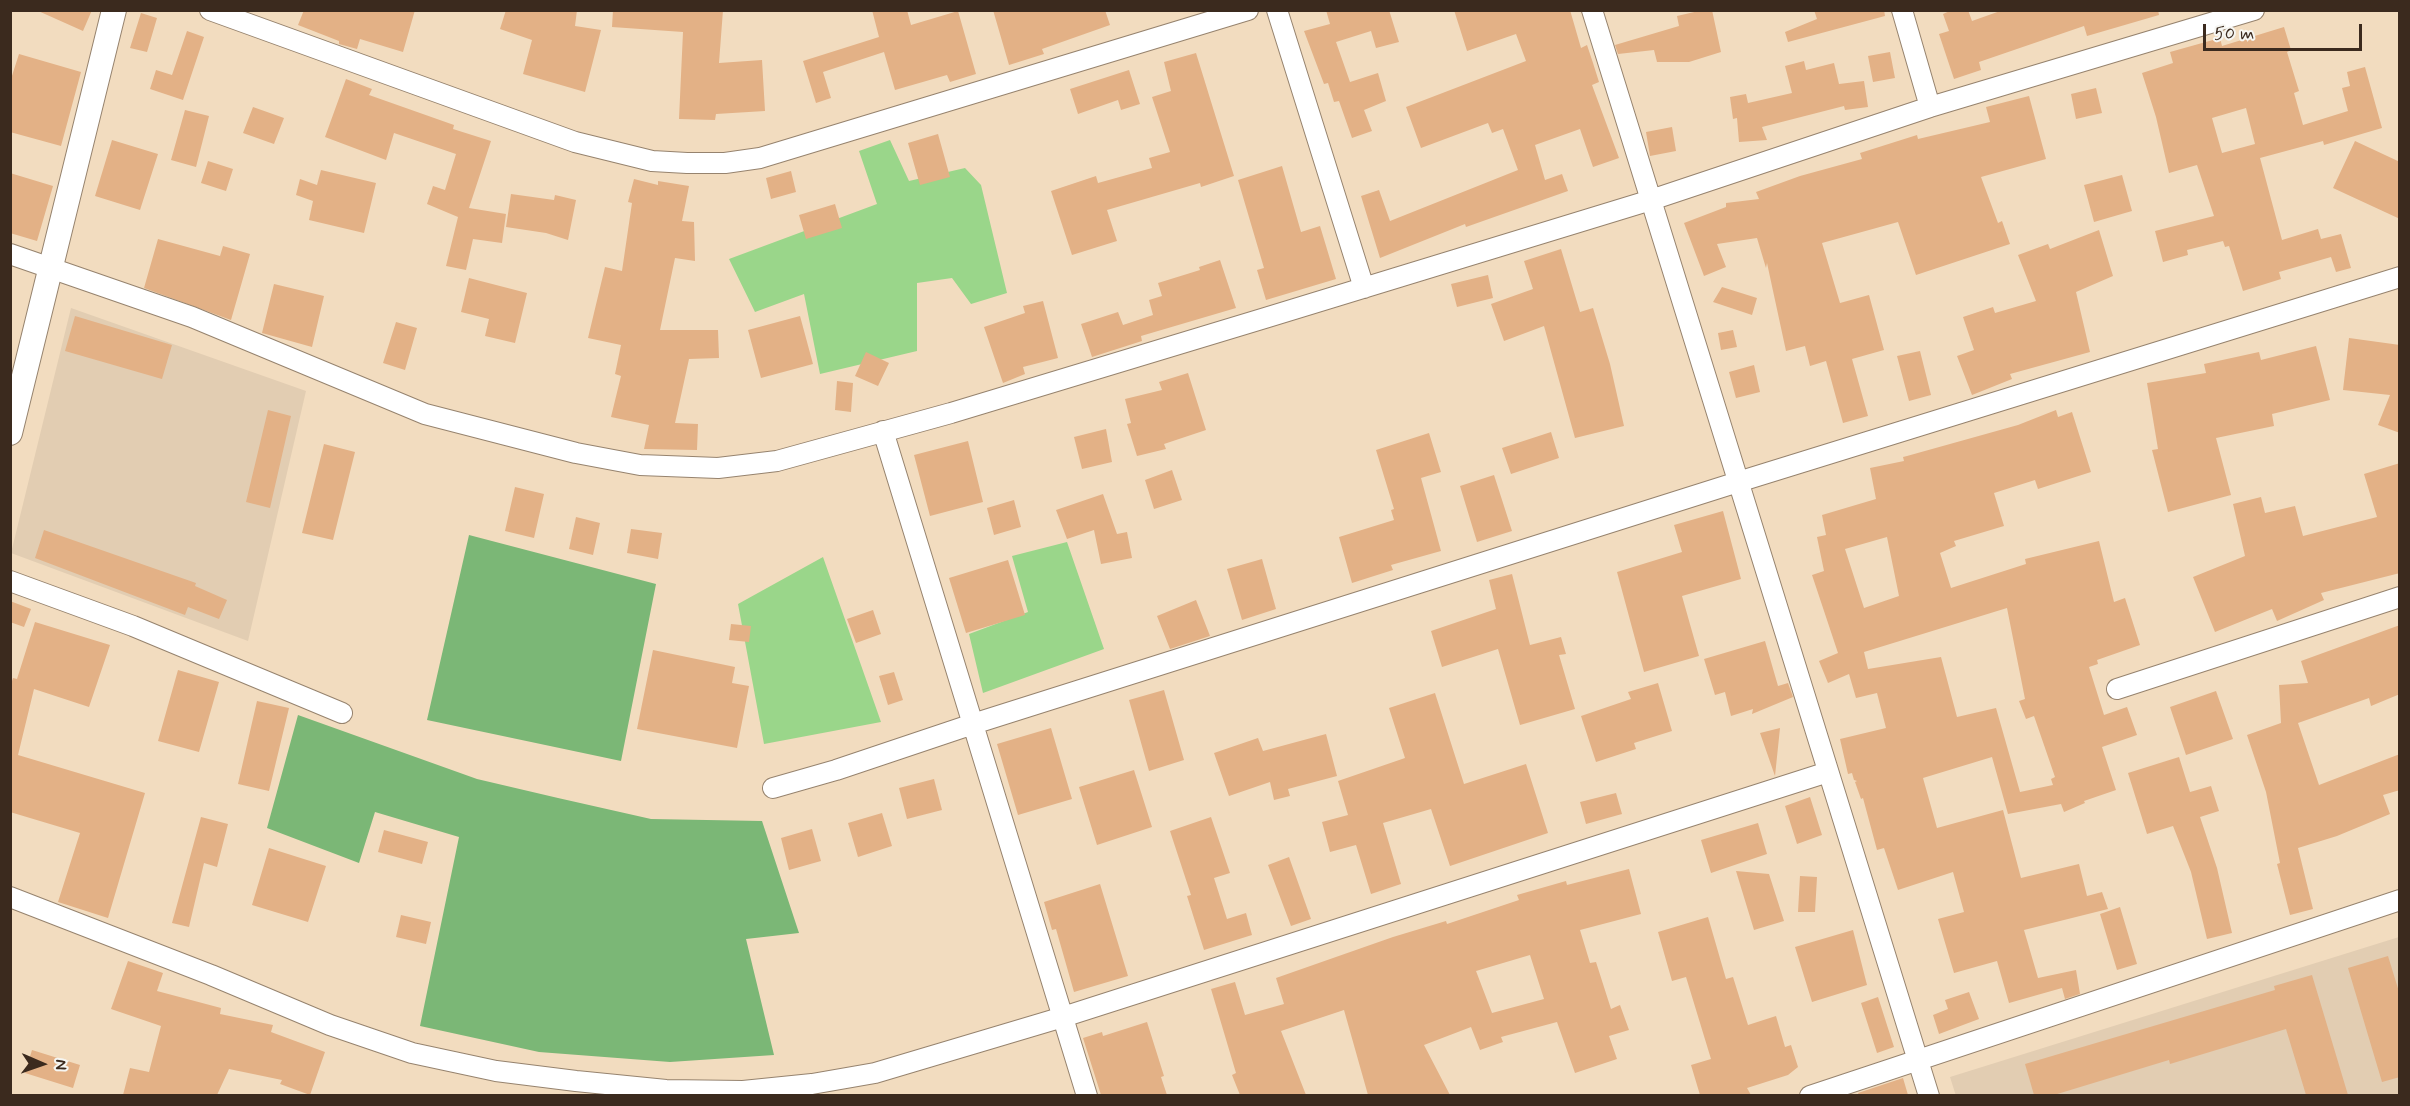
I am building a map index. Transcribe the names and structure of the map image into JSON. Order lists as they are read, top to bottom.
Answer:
{
  "scale_bar": "50 m",
  "north": "right"
}
